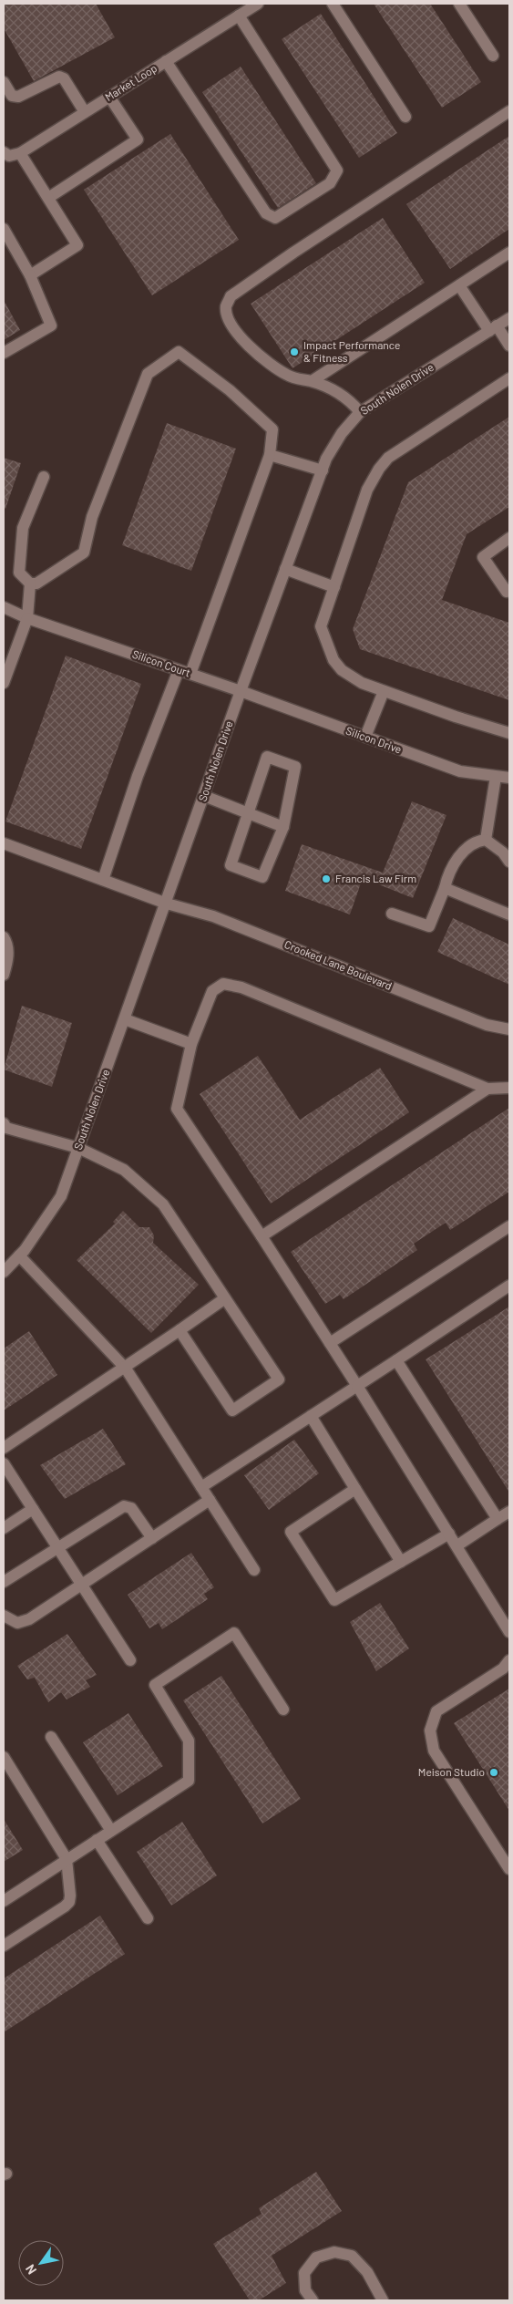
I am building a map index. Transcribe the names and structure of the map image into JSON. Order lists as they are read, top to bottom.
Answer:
{
  "streets": {
    "street": [
      "Market Loop",
      "South Nolen Drive",
      "Silicon Court",
      "Silicon Drive",
      "Crooked Lane Boulevard"
    ]
  },
  "crossings": [
    ["South Nolen Drive", "Silicon Court"],
    ["South Nolen Drive", "Silicon Drive"],
    ["South Nolen Drive", "Crooked Lane Boulevard"],
    ["Silicon Court", "Silicon Drive"]
  ],
  "places": ["Impact Performance & Fitness", "Francis Law Firm", "Meison Studio"],
  "north": "bottom left"
}
